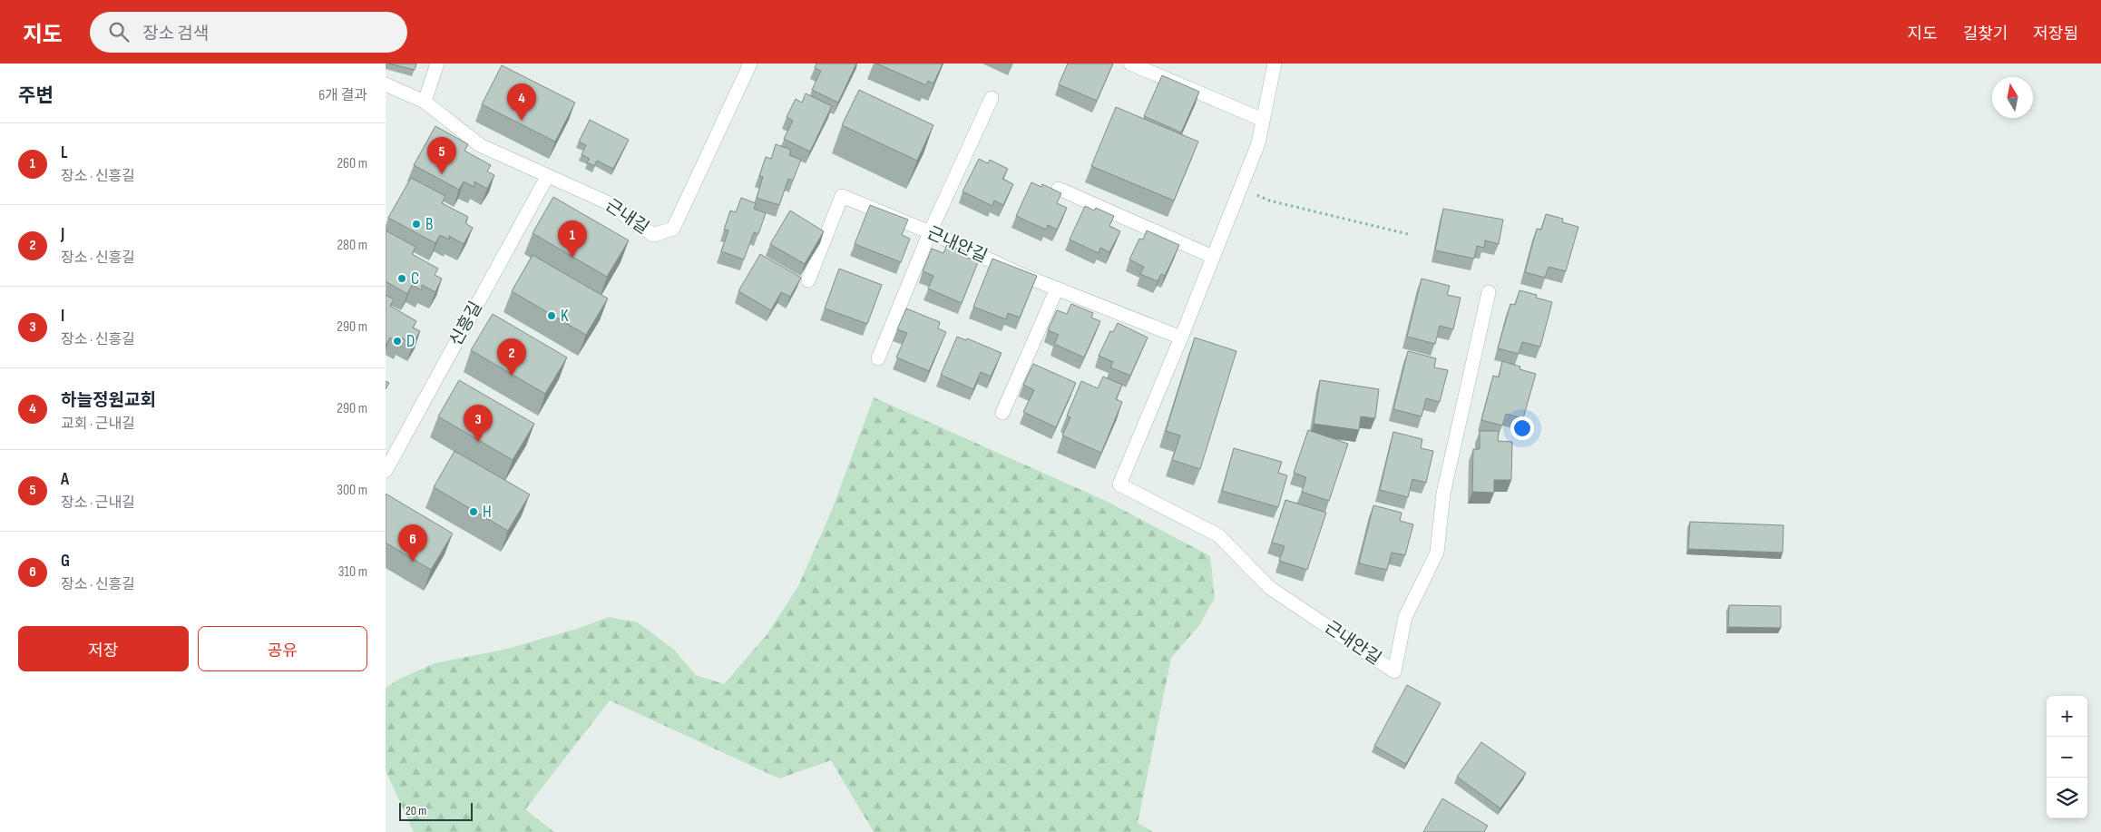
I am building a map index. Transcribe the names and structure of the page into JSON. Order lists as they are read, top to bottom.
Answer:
{
  "streets": {
    "street": ["근내길", "근내안길", "신흥길"]
  },
  "crossings": [
    ["근내길", "신흥길"]
  ],
  "places": [
    "B",
    "C",
    "K",
    "D",
    "H"
  ],
  "scale_bar": "20 m",
  "north": "top",
  "page": {
    "header": "지도",
    "search": "장소 검색",
    "nav": ["지도", "길찾기", "저장됨"],
    "heading": ["주변", "6개 결과"],
    "pins": [
      "4",
      "5",
      "1",
      "2",
      "3",
      "6"
    ],
    "list": [
      {
        "mark": "1",
        "name": "L",
        "note": "장소 · 신흥길",
        "value": "260 m"
      },
      {
        "mark": "2",
        "name": "J",
        "note": "장소 · 신흥길",
        "value": "280 m"
      },
      {
        "mark": "3",
        "name": "I",
        "note": "장소 · 신흥길",
        "value": "290 m"
      },
      {
        "mark": "4",
        "name": "하늘정원교회",
        "note": "교회 · 근내길",
        "value": "290 m"
      },
      {
        "mark": "5",
        "name": "A",
        "note": "장소 · 근내길",
        "value": "300 m"
      },
      {
        "mark": "6",
        "name": "G",
        "note": "장소 · 신흥길",
        "value": "310 m"
      }
    ],
    "buttons": ["저장", "공유"],
    "map_buttons": ["+", "−"],
    "scale": "20 m"
  }
}
